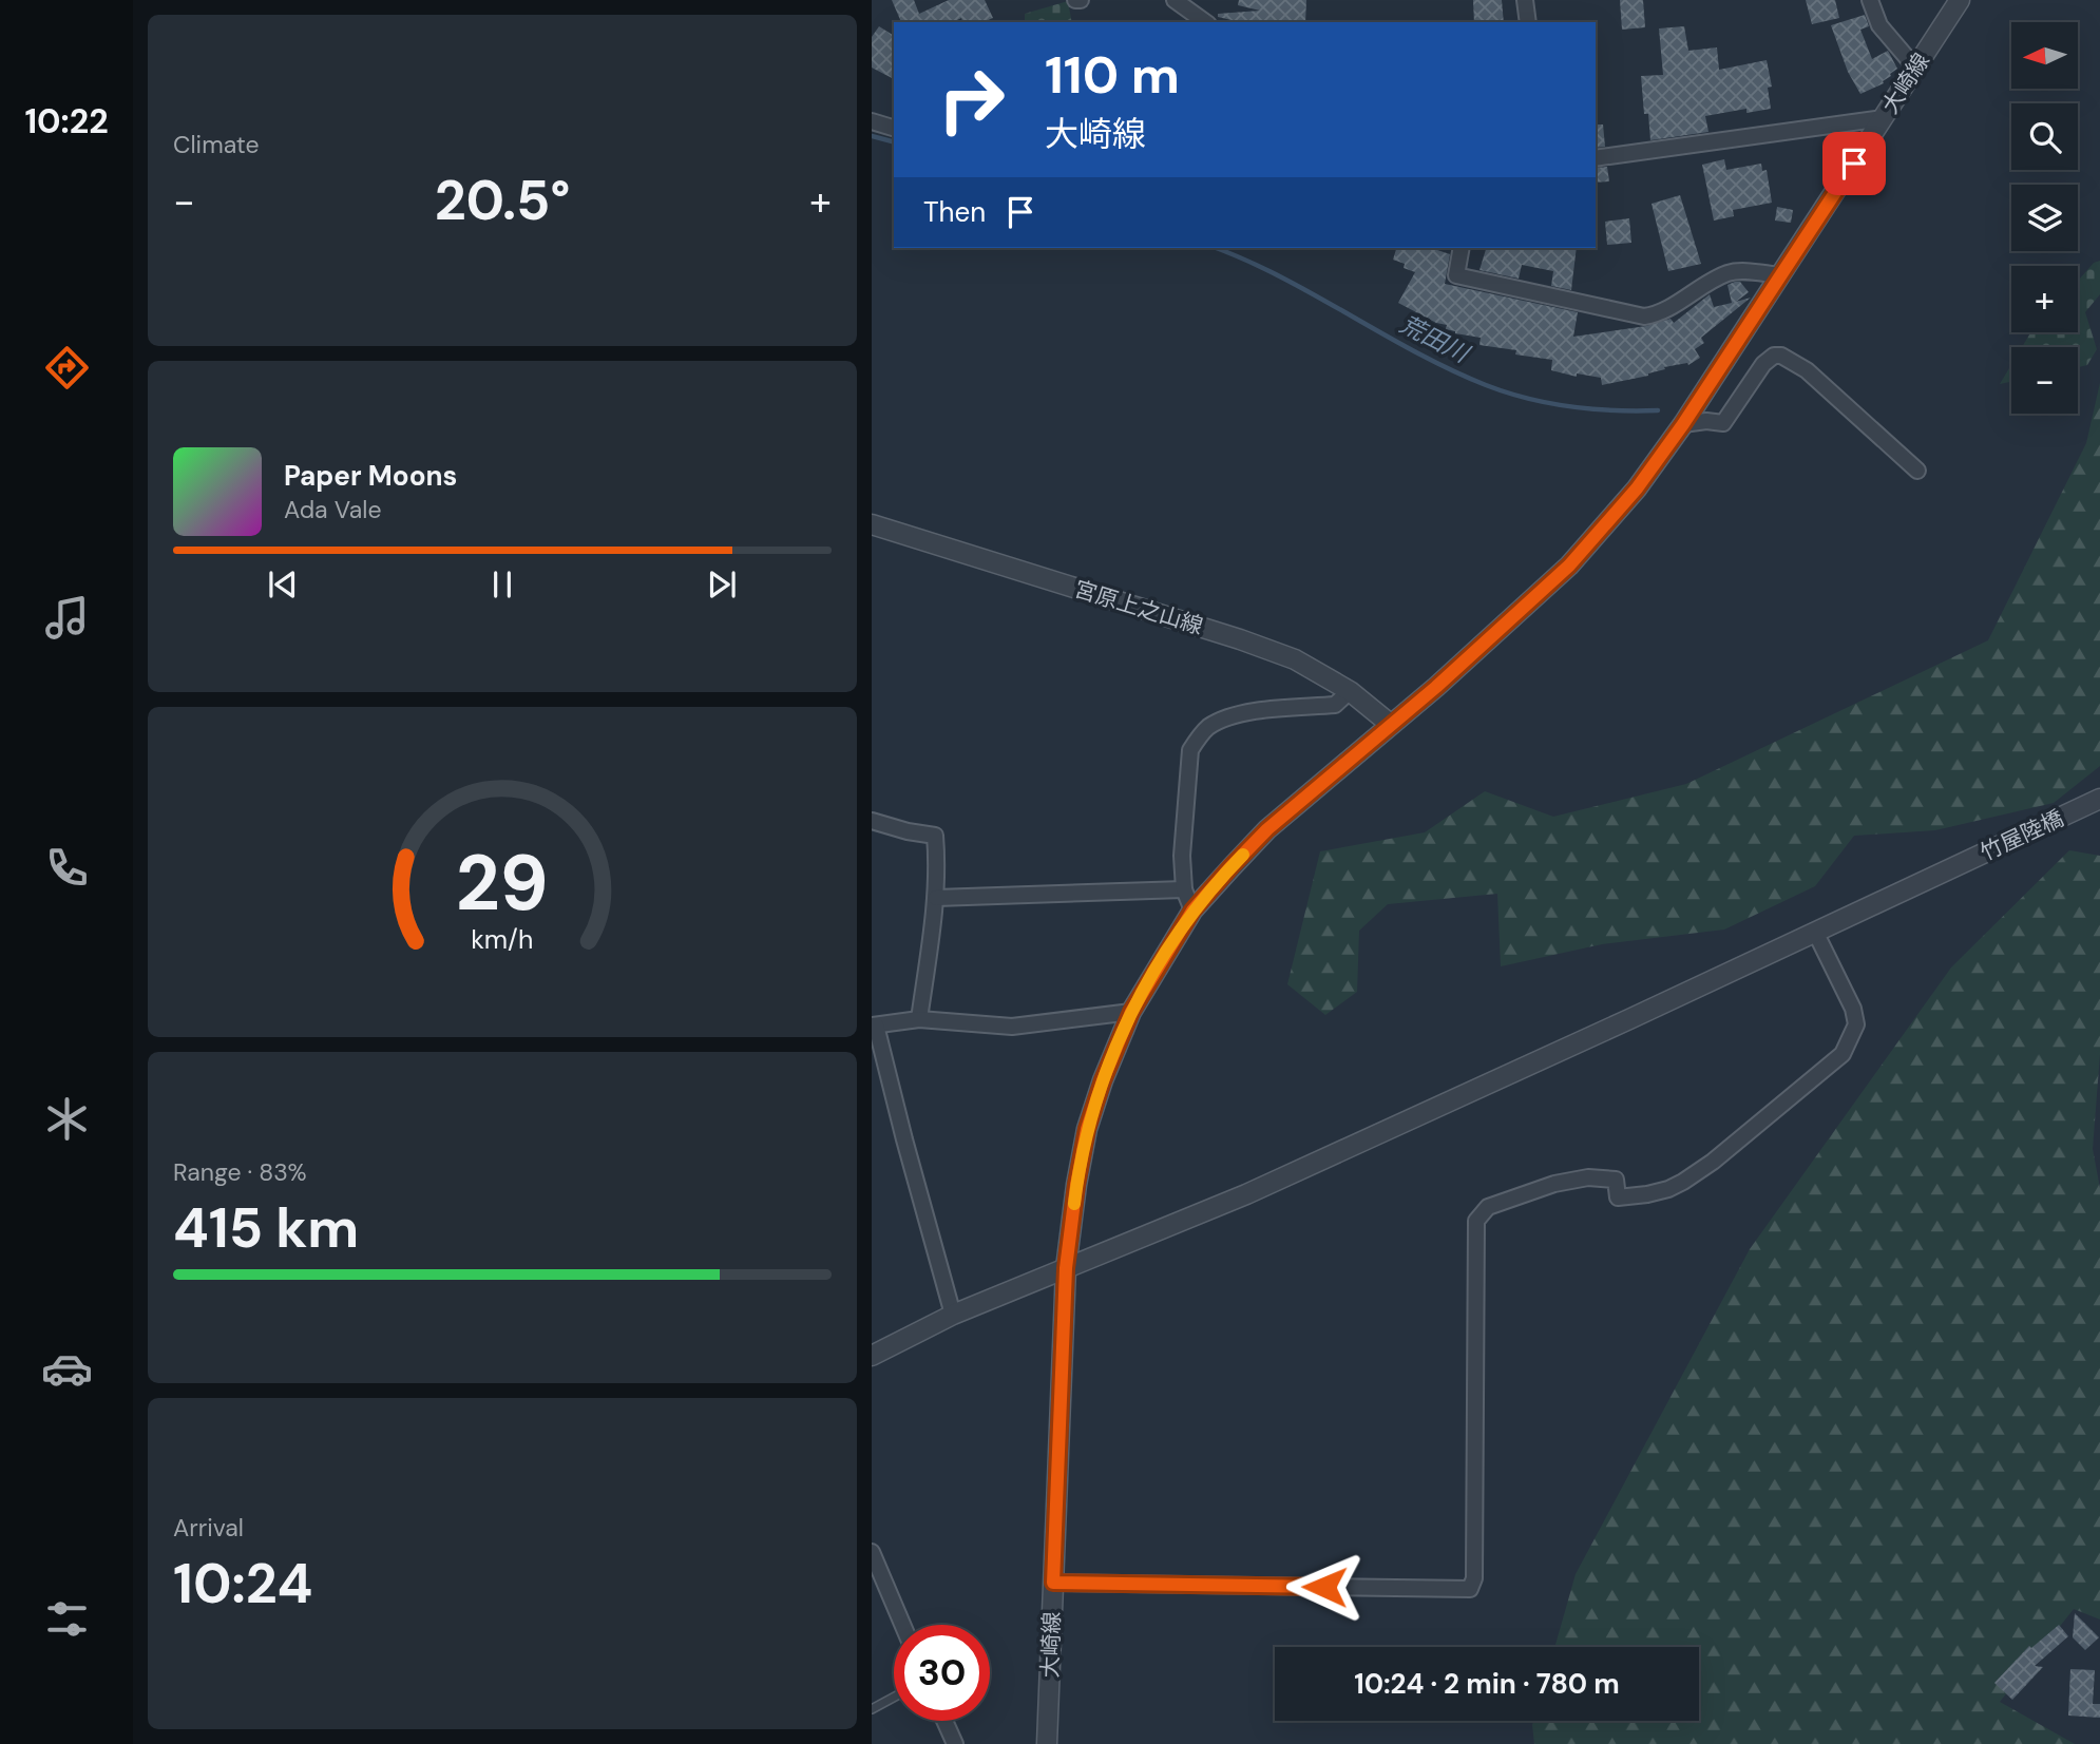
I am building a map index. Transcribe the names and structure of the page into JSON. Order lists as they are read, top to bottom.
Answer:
{
  "streets": {
    "street": ["大崎線", "宮原上之山線", "竹屋陸橋"]
  },
  "crossings": [
    ["大崎線", "宮原上之山線"],
    ["大崎線", "竹屋陸橋"]
  ],
  "water": ["荒田川"],
  "north": "left",
  "page": {
    "tabs": "10:22",
    "tile": [
      "Climate",
      ["Range · 83%", "415 km"],
      ["Arrival", "10:24"]
    ],
    "map_buttons": ["+", "−"],
    "turn": ["110 m", "大崎線"],
    "heat": ["−", "20.5°", "+"],
    "then": "Then",
    "song": ["Paper Moons", "Ada Vale"],
    "limit": "30",
    "trip": "10:24 · 2 min · 780 m",
    "gauge": ["29", "km/h"]
  }
}
